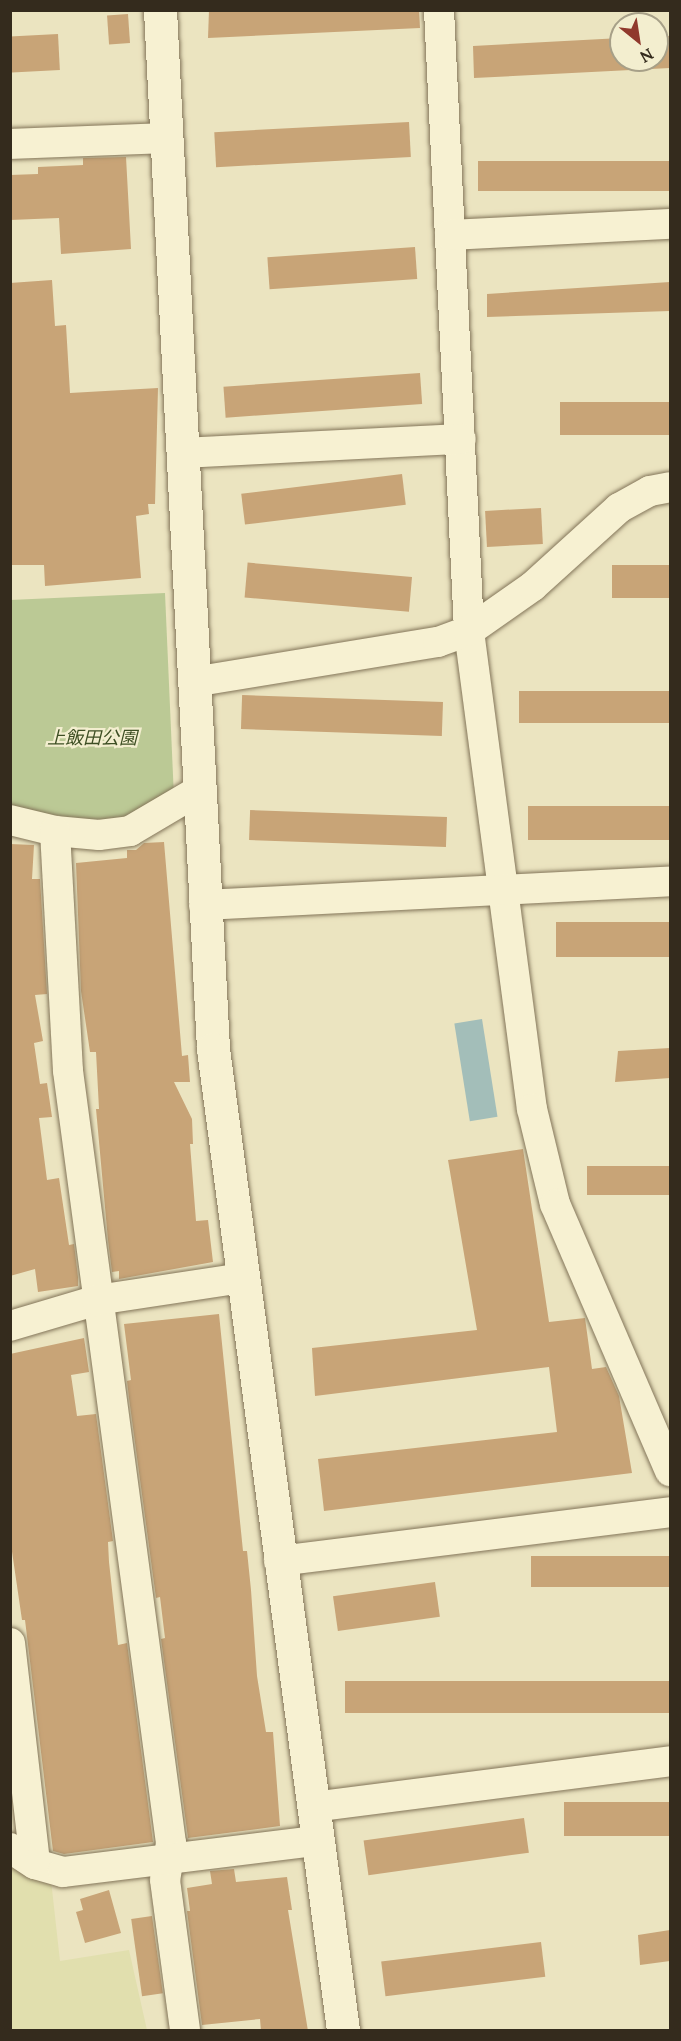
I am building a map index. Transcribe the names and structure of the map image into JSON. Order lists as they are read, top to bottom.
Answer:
{
  "parks": ["上飯田公園"],
  "north": "bottom right"
}
